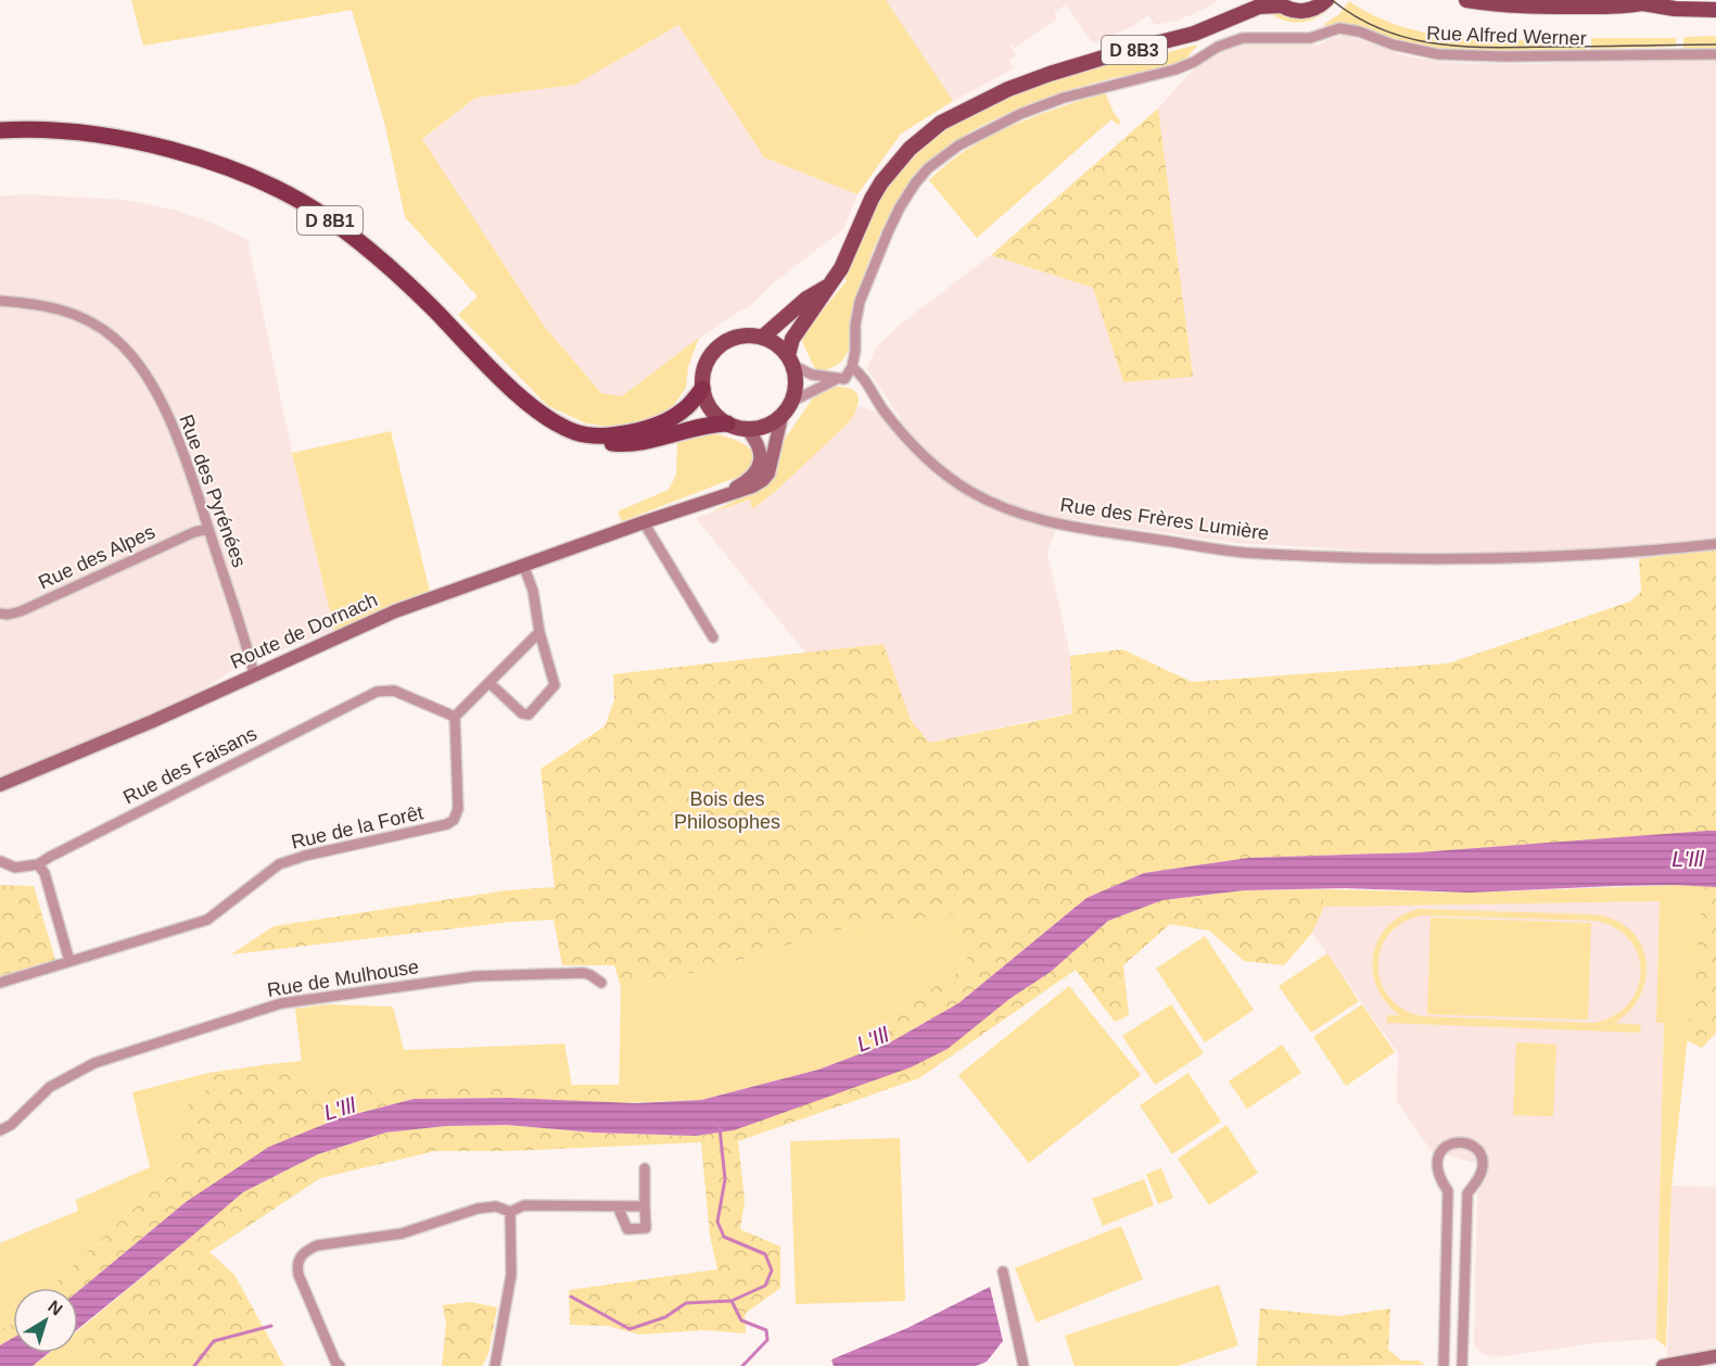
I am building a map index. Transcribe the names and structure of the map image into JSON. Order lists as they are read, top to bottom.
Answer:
{
  "streets": {
    "highway": ["D 8B1"],
    "main road": ["D 8B3", "Route de Dornach"],
    "street": [
      "Rue Alfred Werner",
      "Rue des Pyrénées",
      "Rue des Frères Lumière",
      "Rue des Alpes",
      "Rue des Faisans",
      "Rue de la Forêt",
      "Rue de Mulhouse"
    ]
  },
  "crossings": [
    ["Rue Alfred Werner", "Rue des Frères Lumière"],
    ["D 8B3", "D 8B1"],
    ["Rue des Pyrénées", "Rue des Alpes"],
    ["Rue des Pyrénées", "Route de Dornach"],
    ["Rue des Faisans", "Rue de la Forêt"]
  ],
  "water": ["L'Ill"],
  "parks": ["Bois des Philosophes"],
  "north": "top right"
}
